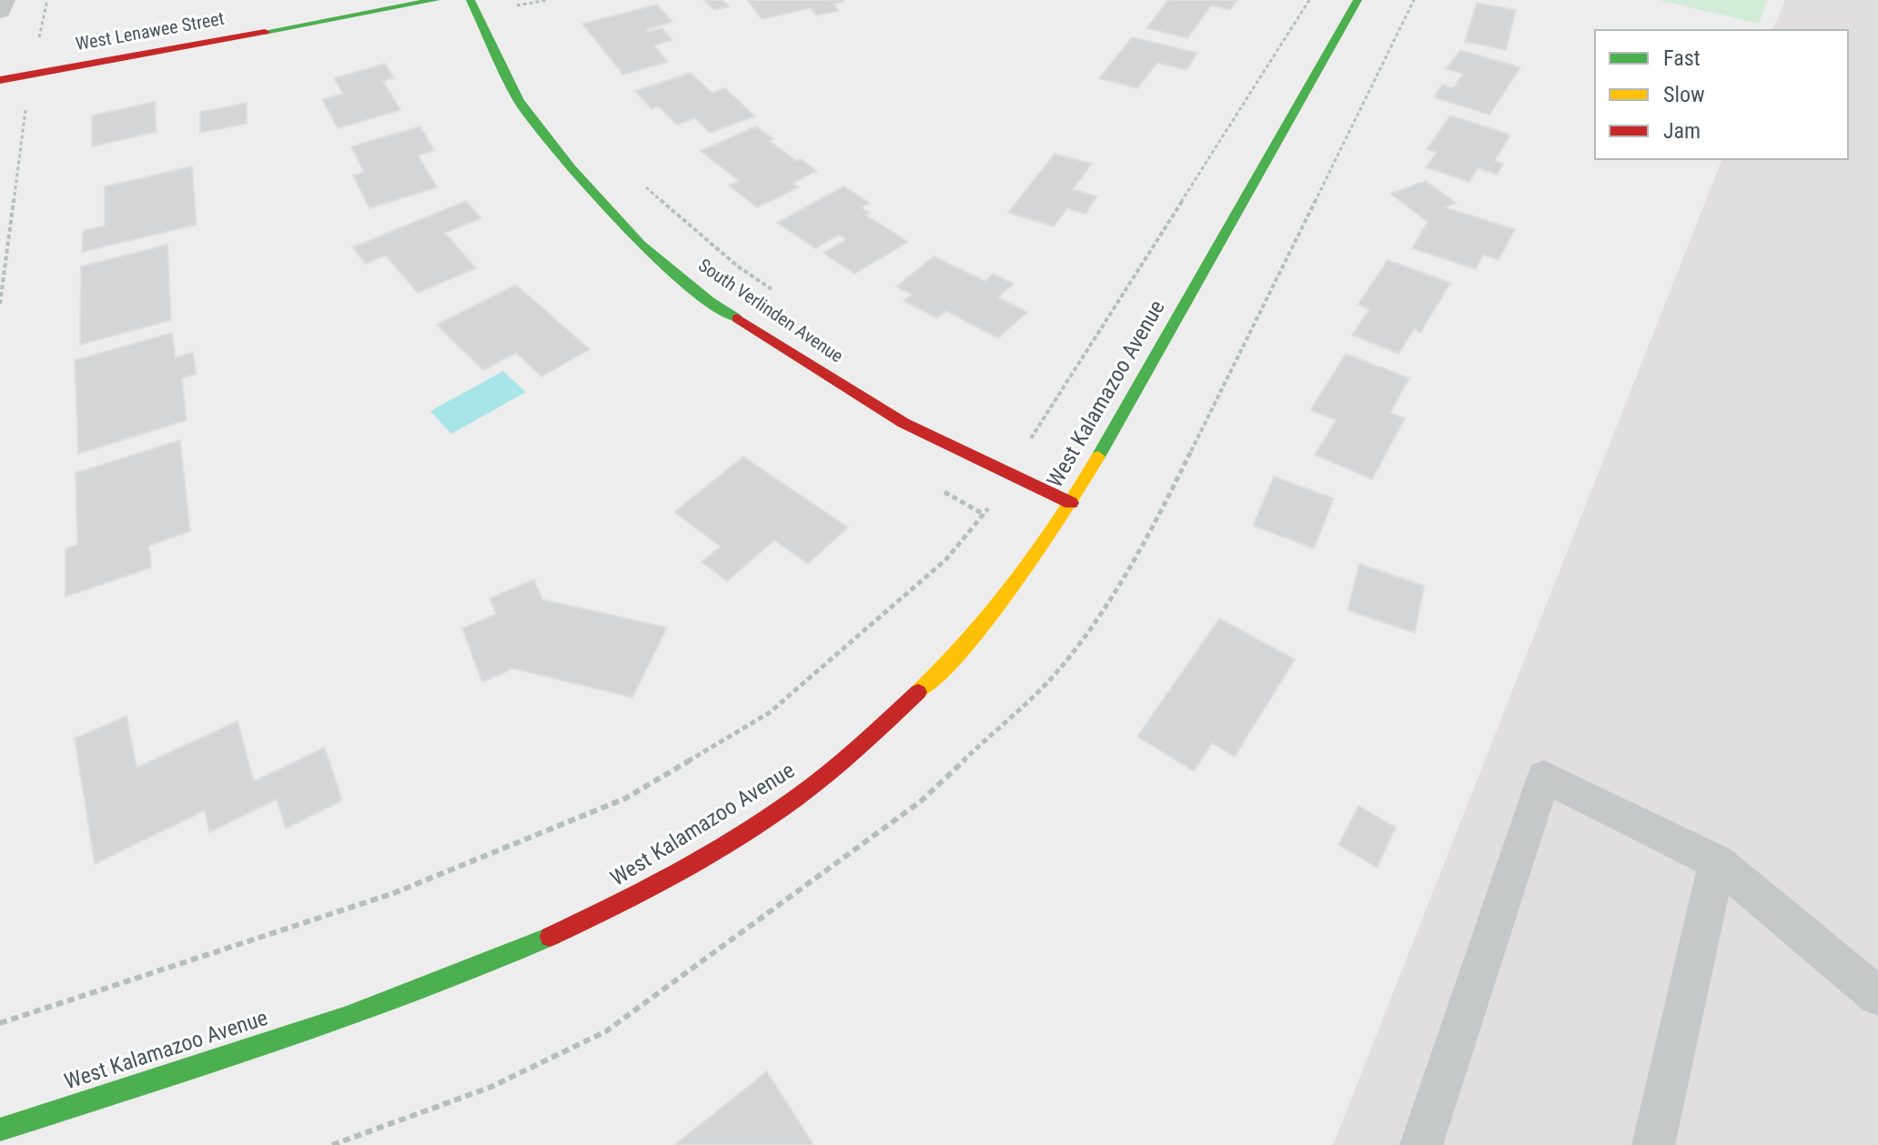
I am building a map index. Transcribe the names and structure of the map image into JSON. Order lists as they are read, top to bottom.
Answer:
{
  "streets": {
    "street": ["West Lenawee Street", "South Verlinden Avenue", "West Kalamazoo Avenue"]
  },
  "crossings": [
    ["South Verlinden Avenue", "West Kalamazoo Avenue"]
  ],
  "legend": ["Fast", "Slow", "Jam"]
}
